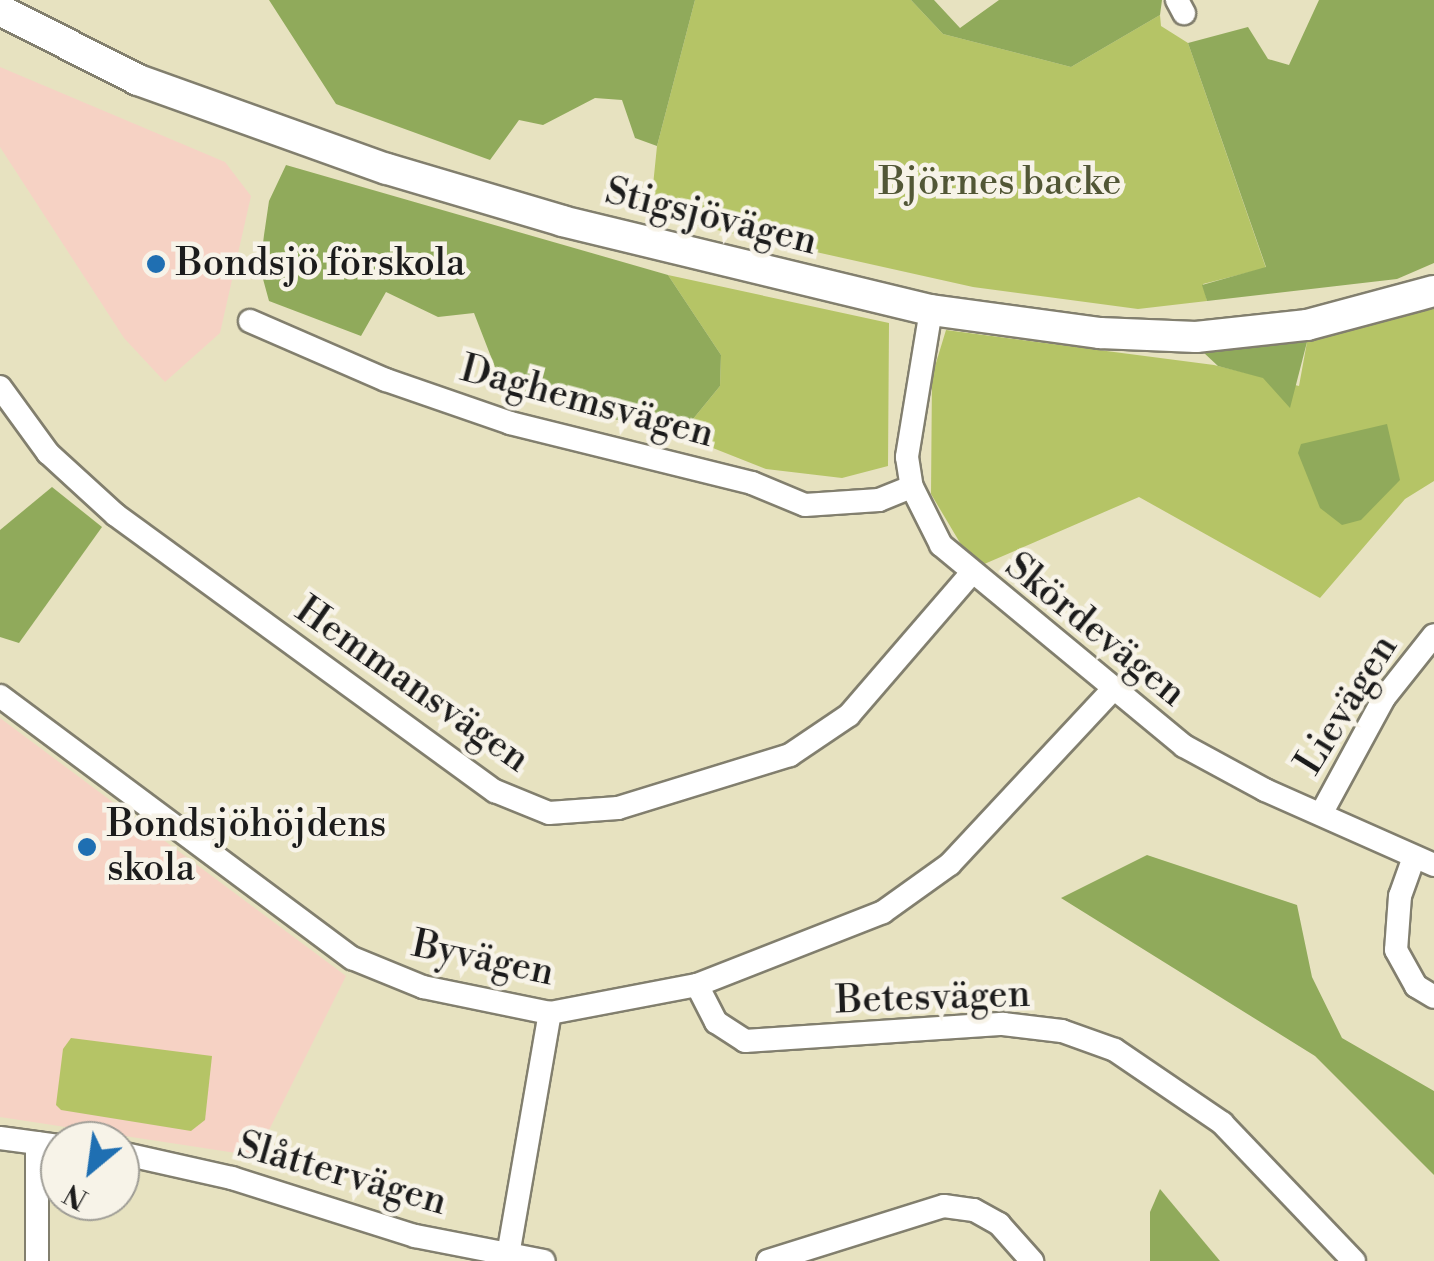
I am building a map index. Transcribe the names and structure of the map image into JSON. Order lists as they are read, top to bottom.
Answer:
{
  "streets": {
    "main road": ["Stigsjövägen"],
    "street": [
      "Daghemsvägen",
      "Skördevägen",
      "Hemmansvägen",
      "Lievägen",
      "Byvägen",
      "Betesvägen",
      "Slåttervägen"
    ]
  },
  "crossings": [
    ["Stigsjövägen", "Skördevägen"],
    ["Daghemsvägen", "Skördevägen"],
    ["Skördevägen", "Hemmansvägen"],
    ["Skördevägen", "Lievägen"],
    ["Skördevägen", "Byvägen"],
    ["Byvägen", "Betesvägen"]
  ],
  "parks": ["Björnes backe"],
  "places": ["Bondsjö förskola", "Bondsjöhöjdens skola"],
  "north": "bottom left"
}
